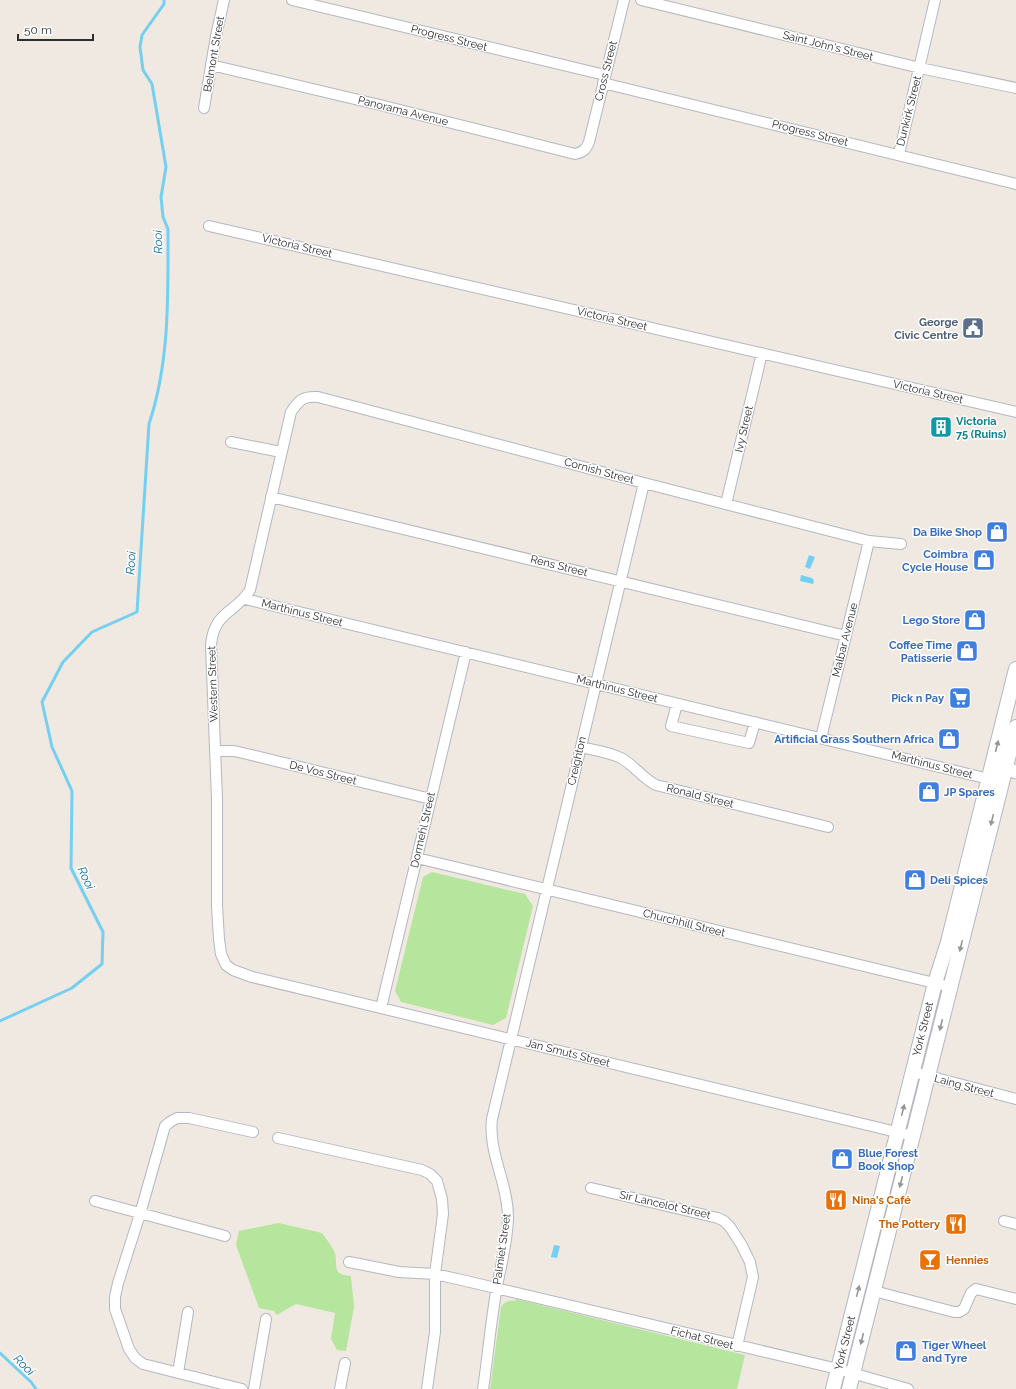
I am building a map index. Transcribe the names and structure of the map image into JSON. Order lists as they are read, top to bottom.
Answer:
{
  "streets": {
    "main road": ["York Street"],
    "street": [
      "Progress Street",
      "Saint John's Street",
      "Belmont Street",
      "Cross Street",
      "Panorama Avenue",
      "Dunkirk Street",
      "Victoria Street",
      "Ivy Street",
      "Cornish Street",
      "Rens Street",
      "Marthinus Street",
      "Malbar Avenue",
      "Western Street",
      "Creighton",
      "De Vos Street",
      "Ronald Street",
      "Dormehl Street",
      "Churchhill Street",
      "Jan Smuts Street",
      "Laing Street",
      "Sir Lancelot Street",
      "Palmiet Street",
      "Fichat Street"
    ]
  },
  "crossings": [
    ["Progress Street", "Cross Street"],
    ["Progress Street", "Dunkirk Street"],
    ["Saint John's Street", "Dunkirk Street"],
    ["Belmont Street", "Panorama Avenue"],
    ["Cross Street", "Panorama Avenue"],
    ["Victoria Street", "Ivy Street"],
    ["Ivy Street", "Cornish Street"],
    ["Cornish Street", "Malbar Avenue"],
    ["Cornish Street", "Creighton"],
    ["Rens Street", "Malbar Avenue"],
    ["Rens Street", "Creighton"],
    ["Marthinus Street", "Malbar Avenue"],
    ["Marthinus Street", "Western Street"],
    ["Marthinus Street", "Creighton"],
    ["Marthinus Street", "Dormehl Street"],
    ["Marthinus Street", "York Street"],
    ["Western Street", "De Vos Street"],
    ["Western Street", "Jan Smuts Street"],
    ["Creighton", "Ronald Street"],
    ["Creighton", "Churchhill Street"],
    ["Creighton", "Jan Smuts Street"],
    ["Creighton", "Palmiet Street"],
    ["De Vos Street", "Dormehl Street"],
    ["Dormehl Street", "Churchhill Street"],
    ["Dormehl Street", "Jan Smuts Street"],
    ["Churchhill Street", "York Street"],
    ["York Street", "Jan Smuts Street"],
    ["York Street", "Laing Street"],
    ["York Street", "Fichat Street"],
    ["Jan Smuts Street", "Palmiet Street"],
    ["Sir Lancelot Street", "Fichat Street"],
    ["Palmiet Street", "Fichat Street"]
  ],
  "water": ["Rooi"],
  "places": {
    "public building": ["George Civic Centre"],
    "building": ["Victoria 75 (Ruins)"],
    "shop": [
      "Da Bike Shop",
      "Coimbra Cycle House",
      "Lego Store",
      "Coffee Time Patisserie",
      "Artificial Grass Southern Africa",
      "JP Spares",
      "Deli Spices",
      "Blue Forest Book Shop",
      "Tiger Wheel and Tyre"
    ],
    "supermarket": ["Pick n Pay"],
    "restaurant": ["Nina's Café", "The Pottery"],
    "bar": ["Hennies"]
  },
  "scale_bar": "50 m"
}
